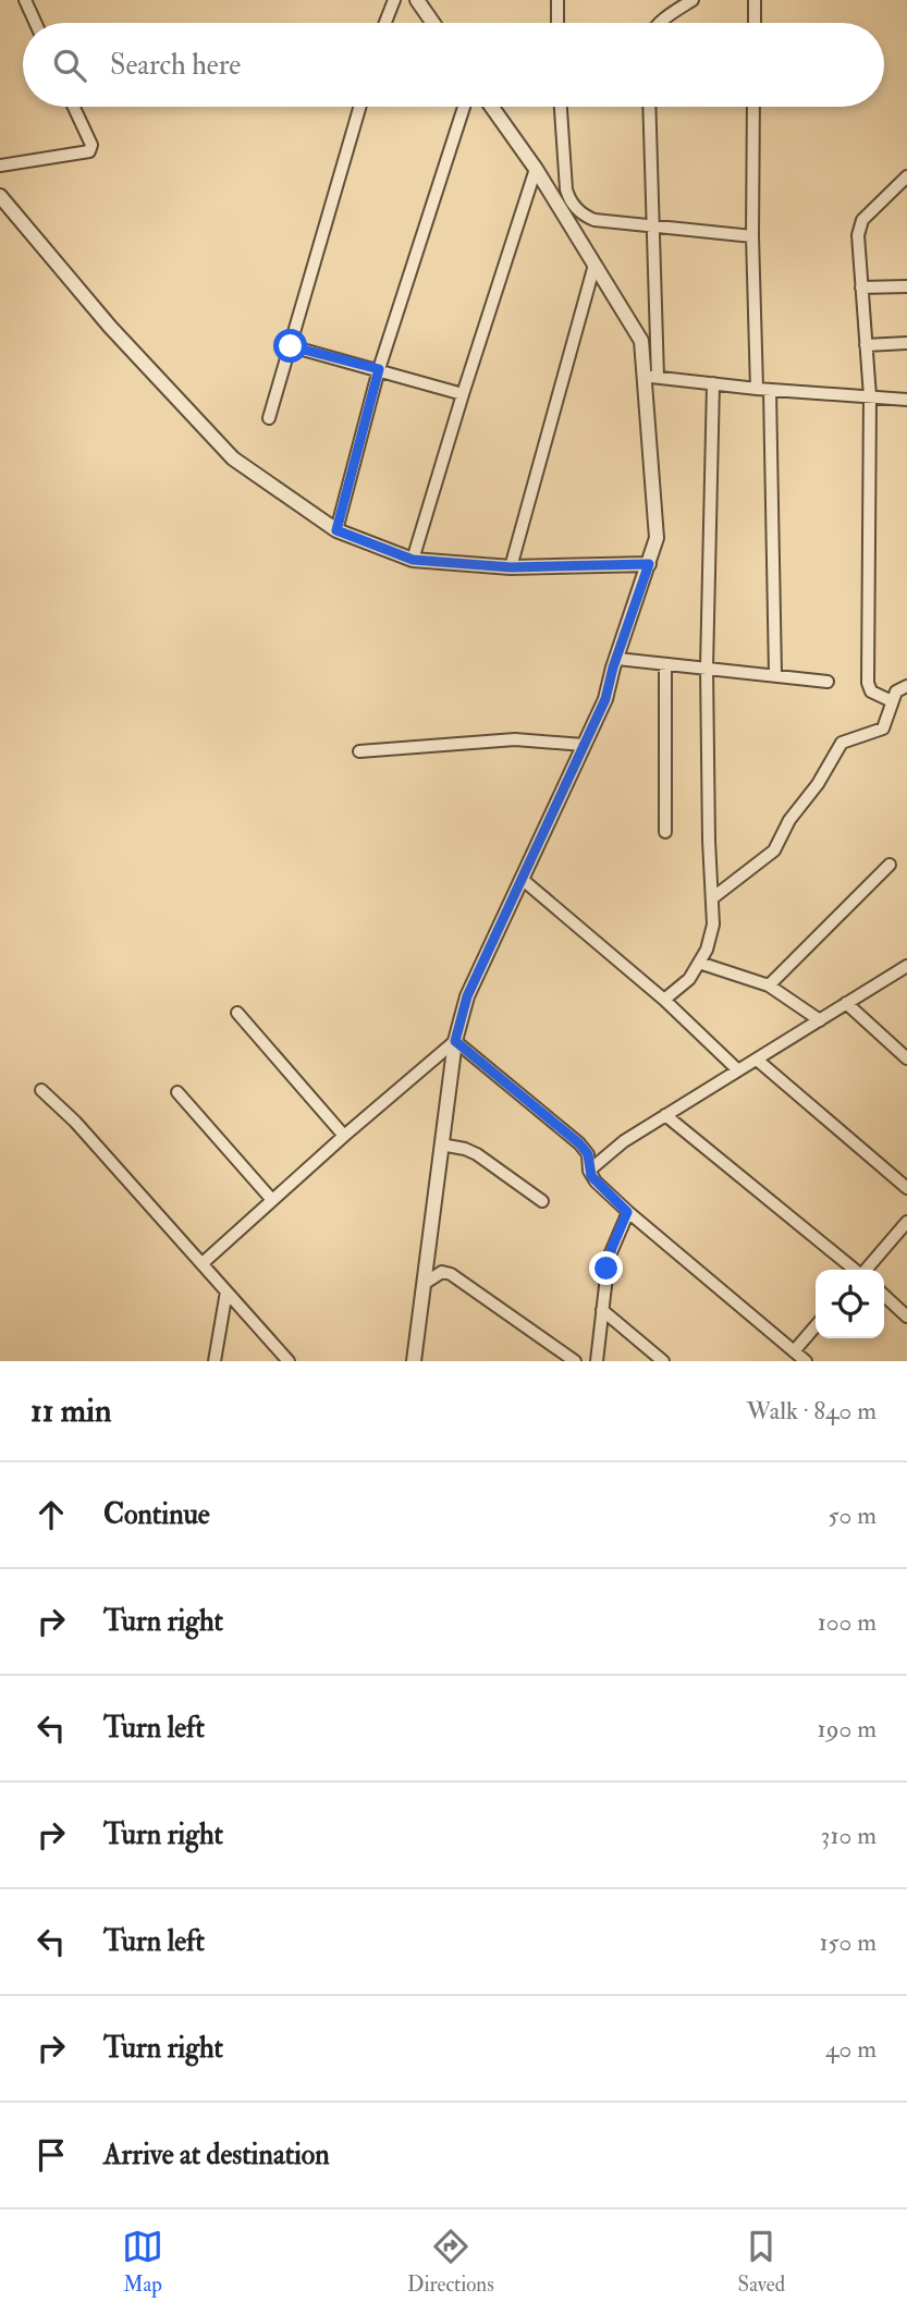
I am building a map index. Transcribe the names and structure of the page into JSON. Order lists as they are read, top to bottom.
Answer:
{
  "page": {
    "search": "Search here",
    "heading": ["11 min", "Walk · 840 m"],
    "list": [
      ["Continue", "50 m"],
      ["Turn right", "100 m"],
      ["Turn left", "190 m"],
      ["Turn right", "310 m"],
      ["Turn left", "150 m"],
      ["Turn right", "40 m"],
      "Arrive at destination"
    ],
    "nav": ["Map", "Directions", "Saved"]
  }
}
